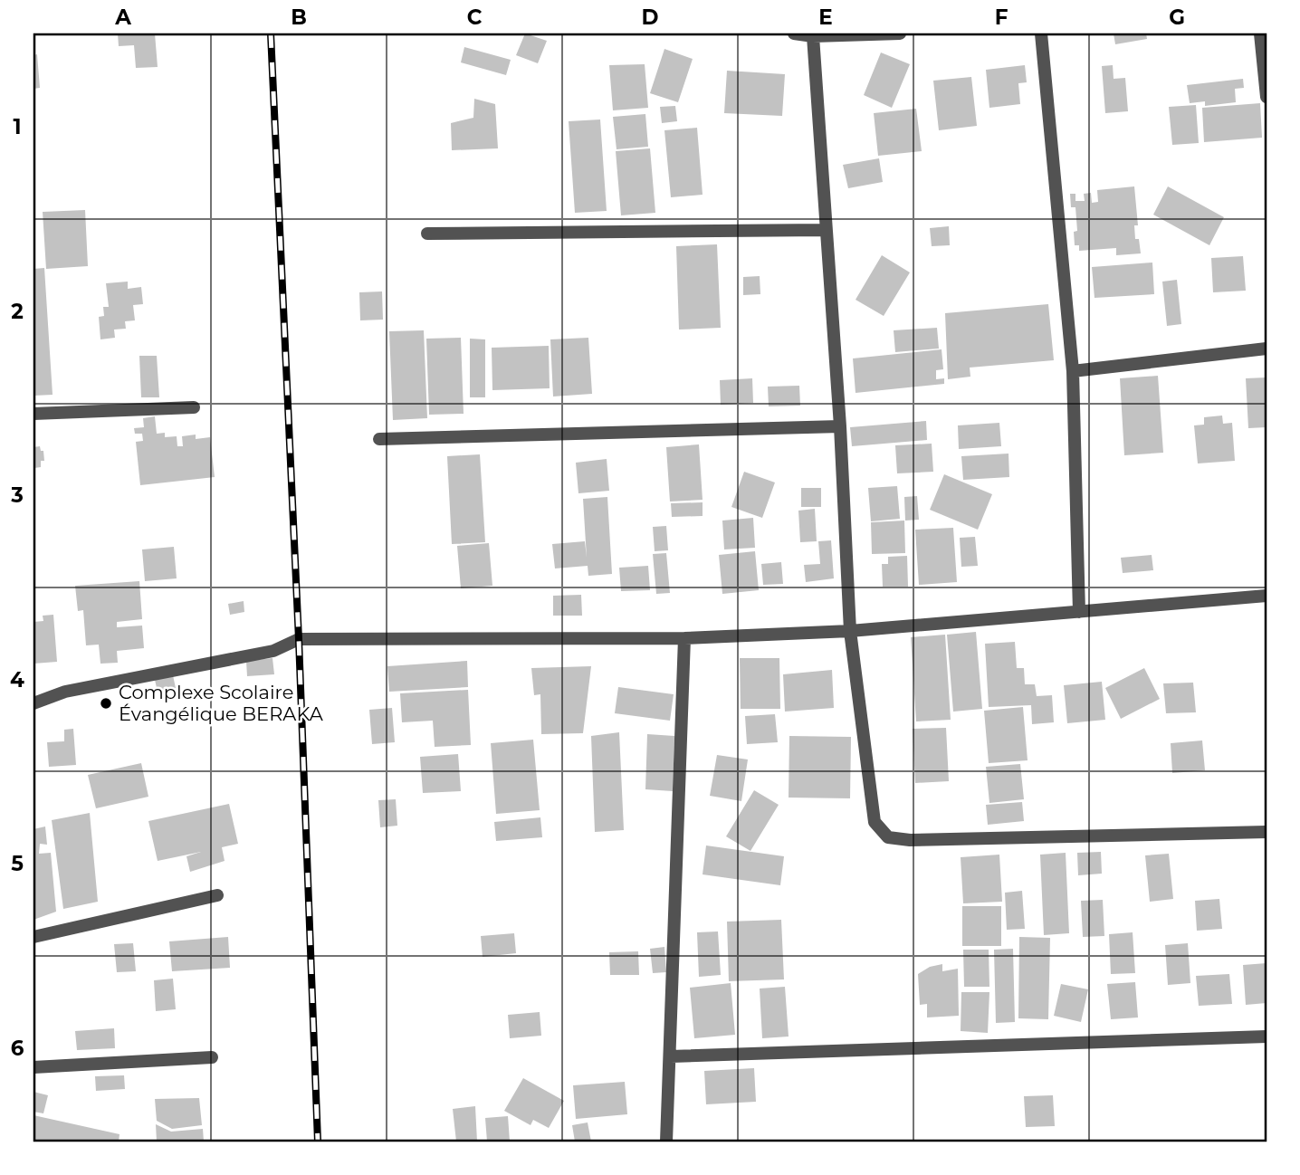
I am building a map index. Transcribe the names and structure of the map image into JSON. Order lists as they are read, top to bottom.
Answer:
{
  "places": ["Complexe Scolaire Évangélique BERAKA"],
  "grid": {
    "columns": [
      "A",
      "B",
      "C",
      "D",
      "E",
      "F",
      "G"
    ],
    "rows": [
      "1",
      "2",
      "3",
      "4",
      "5",
      "6"
    ]
  }
}
